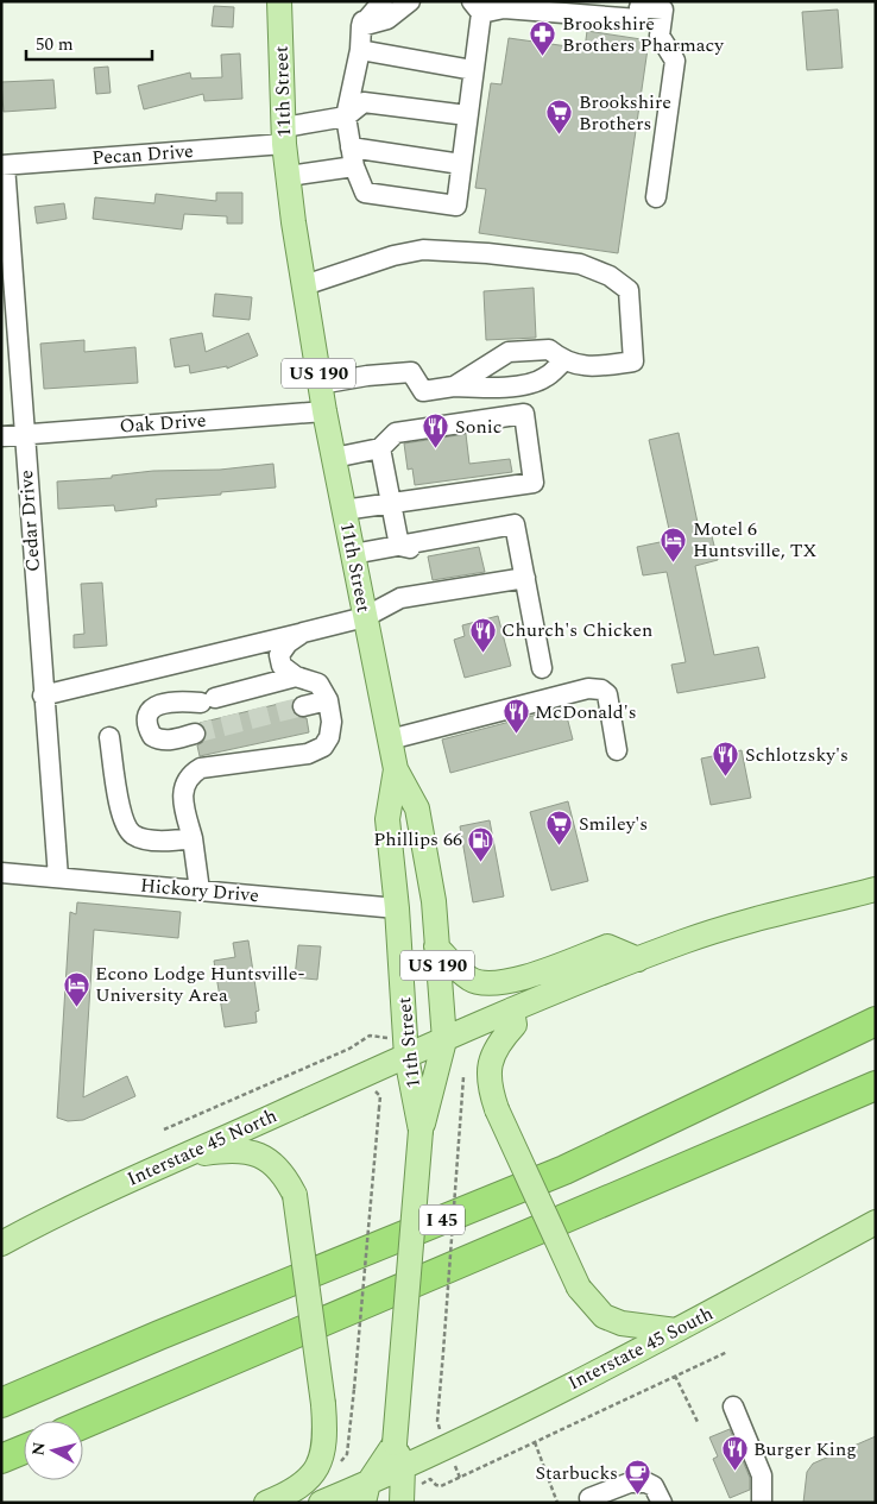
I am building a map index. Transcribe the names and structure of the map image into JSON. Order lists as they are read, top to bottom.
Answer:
{
  "streets": {
    "highway": ["I 45"],
    "main road": [
      "11th Street",
      "US 190",
      "Interstate 45 North",
      "Interstate 45 South"
    ],
    "street": [
      "Pecan Drive",
      "Oak Drive",
      "Cedar Drive",
      "Hickory Drive"
    ]
  },
  "crossings": [
    ["11th Street", "Pecan Drive"],
    ["11th Street", "Oak Drive"],
    ["11th Street", "Hickory Drive"],
    ["11th Street", "Interstate 45 North"],
    ["11th Street", "Interstate 45 South"],
    ["Pecan Drive", "Cedar Drive"],
    ["Oak Drive", "Cedar Drive"],
    ["Cedar Drive", "Hickory Drive"]
  ],
  "places": {
    "pharmacy": ["Brookshire Brothers Pharmacy"],
    "supermarket": ["Brookshire Brothers", "Smiley's"],
    "restaurant": [
      "Sonic",
      "Church's Chicken",
      "McDonald's",
      "Schlotzsky's",
      "Burger King"
    ],
    "hotel": ["Motel 6 Huntsville, TX", "Econo Lodge Huntsville- University Area"],
    "fuel station": ["Phillips 66"],
    "cafe": ["Starbucks"]
  },
  "scale_bar": "50 m",
  "north": "left"
}
